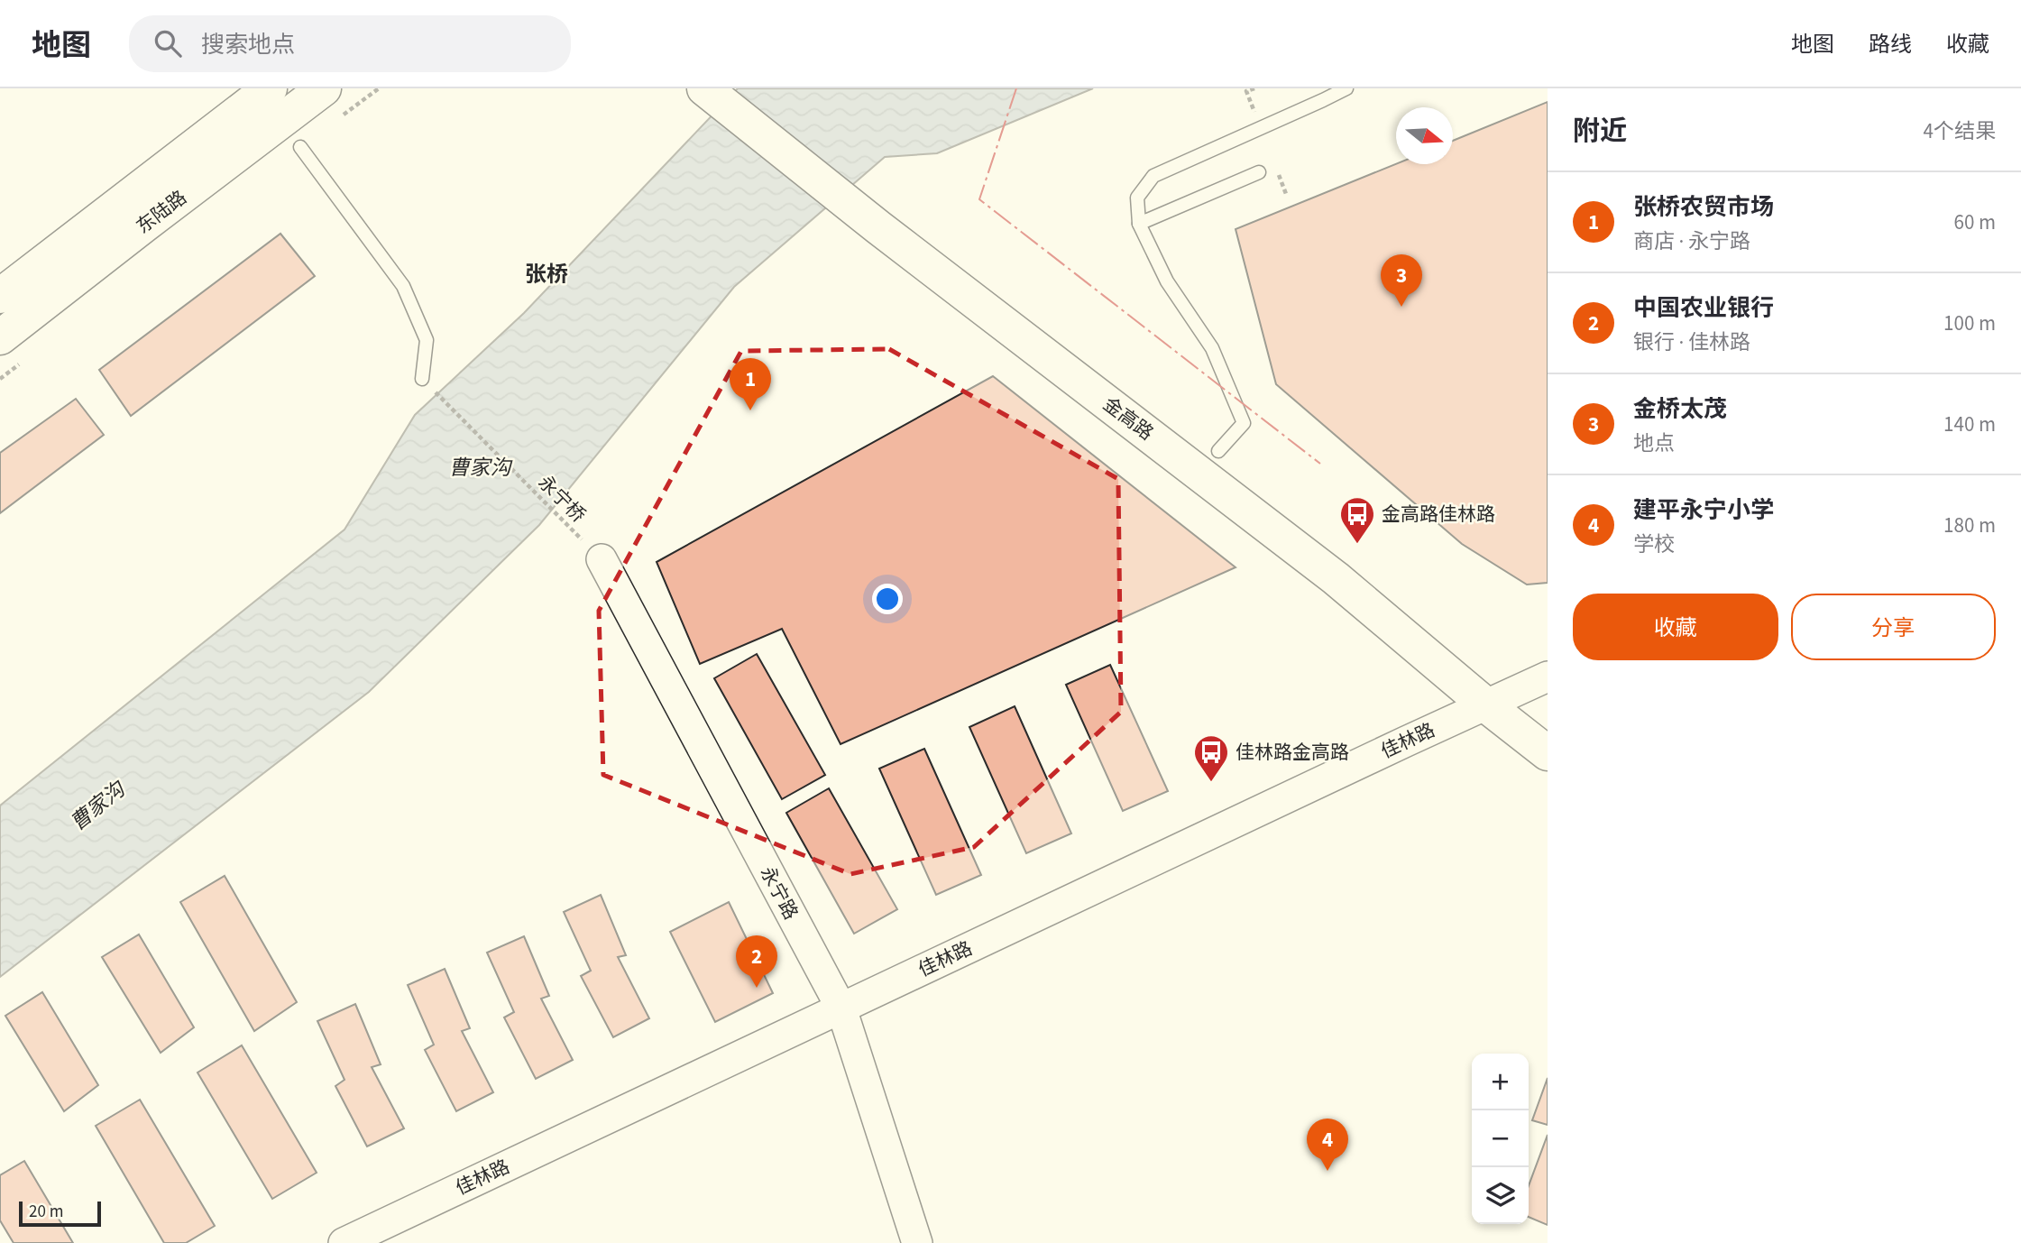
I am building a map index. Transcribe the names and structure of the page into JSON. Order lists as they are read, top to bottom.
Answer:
{
  "streets": {
    "main road": ["东陆路", "金高路"],
    "street": ["佳林路", "永宁路"],
    "path": ["永宁桥"]
  },
  "crossings": [
    ["金高路", "佳林路"],
    ["永宁桥", "永宁路"],
    ["佳林路", "永宁路"]
  ],
  "districts": ["张桥"],
  "water": ["曹家沟"],
  "places": {
    "bus stop": ["金高路佳林路", "佳林路金高路"]
  },
  "scale_bar": "20 m",
  "north": "right",
  "page": {
    "header": "地图",
    "search": "搜索地点",
    "nav": ["地图", "路线", "收藏"],
    "heading": ["附近", "4个结果"],
    "list": [
      {
        "mark": "1",
        "name": "张桥农贸市场",
        "note": "商店 · 永宁路",
        "value": "60 m"
      },
      {
        "mark": "2",
        "name": "中国农业银行",
        "note": "银行 · 佳林路",
        "value": "100 m"
      },
      {
        "mark": "3",
        "name": "金桥太茂",
        "note": "地点",
        "value": "140 m"
      },
      {
        "mark": "4",
        "name": "建平永宁小学",
        "note": "学校",
        "value": "180 m"
      }
    ],
    "pins": [
      "3",
      "1",
      "2",
      "4"
    ],
    "buttons": ["收藏", "分享"],
    "map_buttons": ["+", "−"],
    "scale": "20 m"
  }
}
